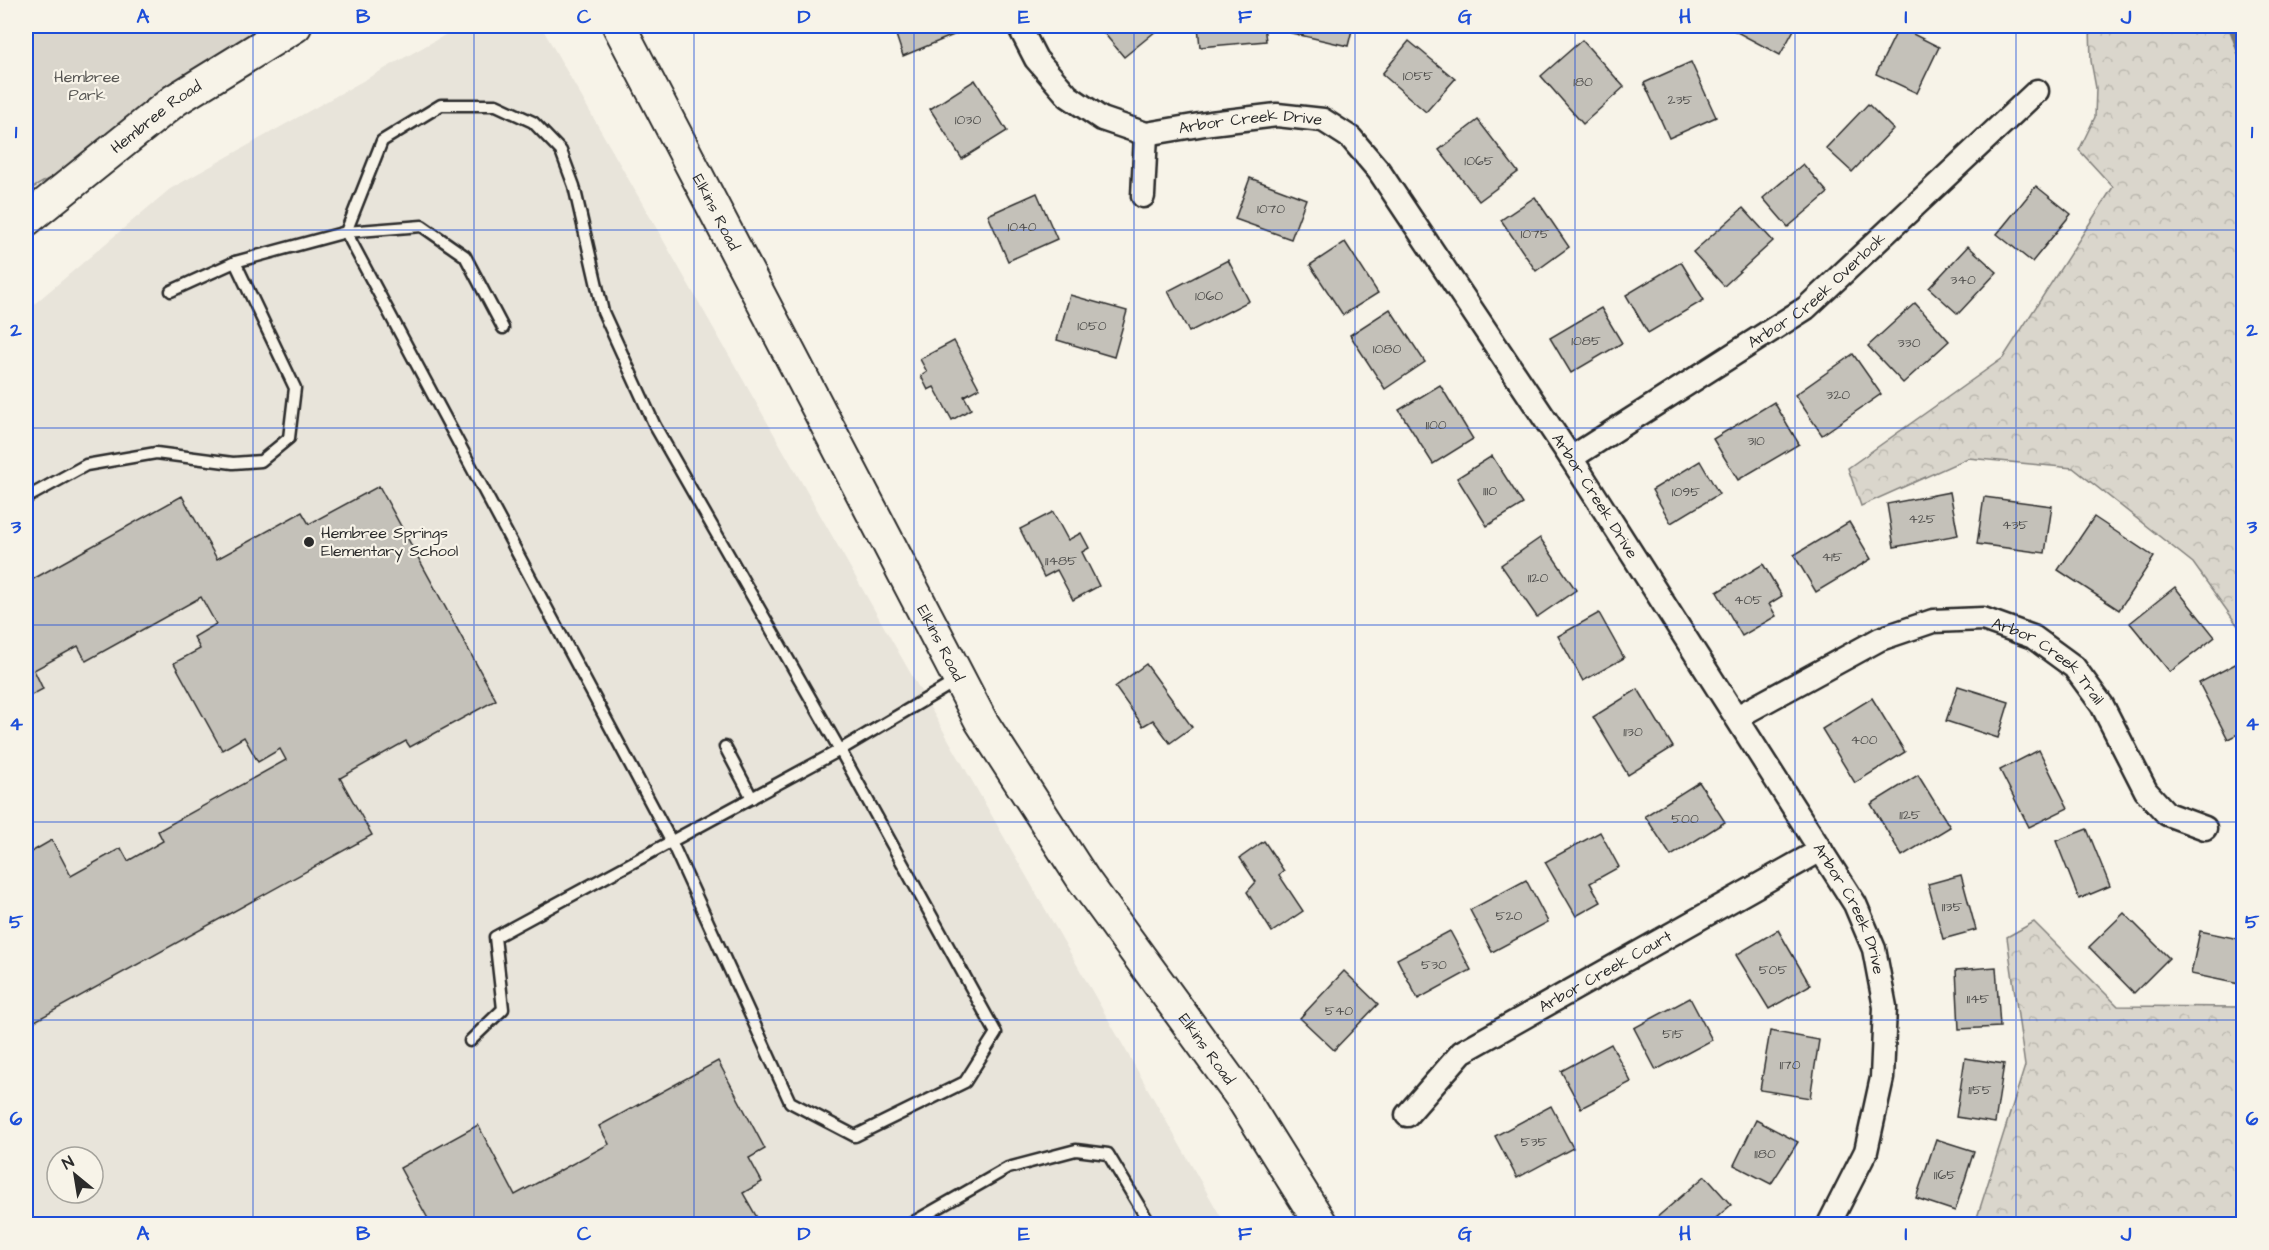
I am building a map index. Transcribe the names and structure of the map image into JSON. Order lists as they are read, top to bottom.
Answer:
{
  "streets": {
    "street": [
      "Hembree Road",
      "Arbor Creek Drive",
      "Elkins Road",
      "Arbor Creek Overlook",
      "Arbor Creek Trail",
      "Arbor Creek Court"
    ]
  },
  "crossings": [
    ["Arbor Creek Drive", "Arbor Creek Overlook"],
    ["Arbor Creek Drive", "Arbor Creek Trail"],
    ["Arbor Creek Drive", "Arbor Creek Court"]
  ],
  "parks": ["Hembree Park"],
  "places": ["Hembree Springs Elementary School"],
  "house_numbers": [
    "1055",
    "180",
    "235",
    "1030",
    "1065",
    "1070",
    "1040",
    "1075",
    "340",
    "1060",
    "1050",
    "1085",
    "330",
    "1080",
    "320",
    "1100",
    "310",
    "1110",
    "1095",
    "425",
    "435",
    "415",
    "11485",
    "1120",
    "405",
    "1130",
    "400",
    "1125",
    "500",
    "1135",
    "520",
    "530",
    "505",
    "1145",
    "540",
    "515",
    "1170",
    "1155",
    "535",
    "1180",
    "1165"
  ],
  "north": "top left",
  "grid": {
    "columns": [
      "A",
      "B",
      "C",
      "D",
      "E",
      "F",
      "G",
      "H",
      "I",
      "J"
    ],
    "rows": [
      "1",
      "2",
      "3",
      "4",
      "5",
      "6"
    ]
  }
}
